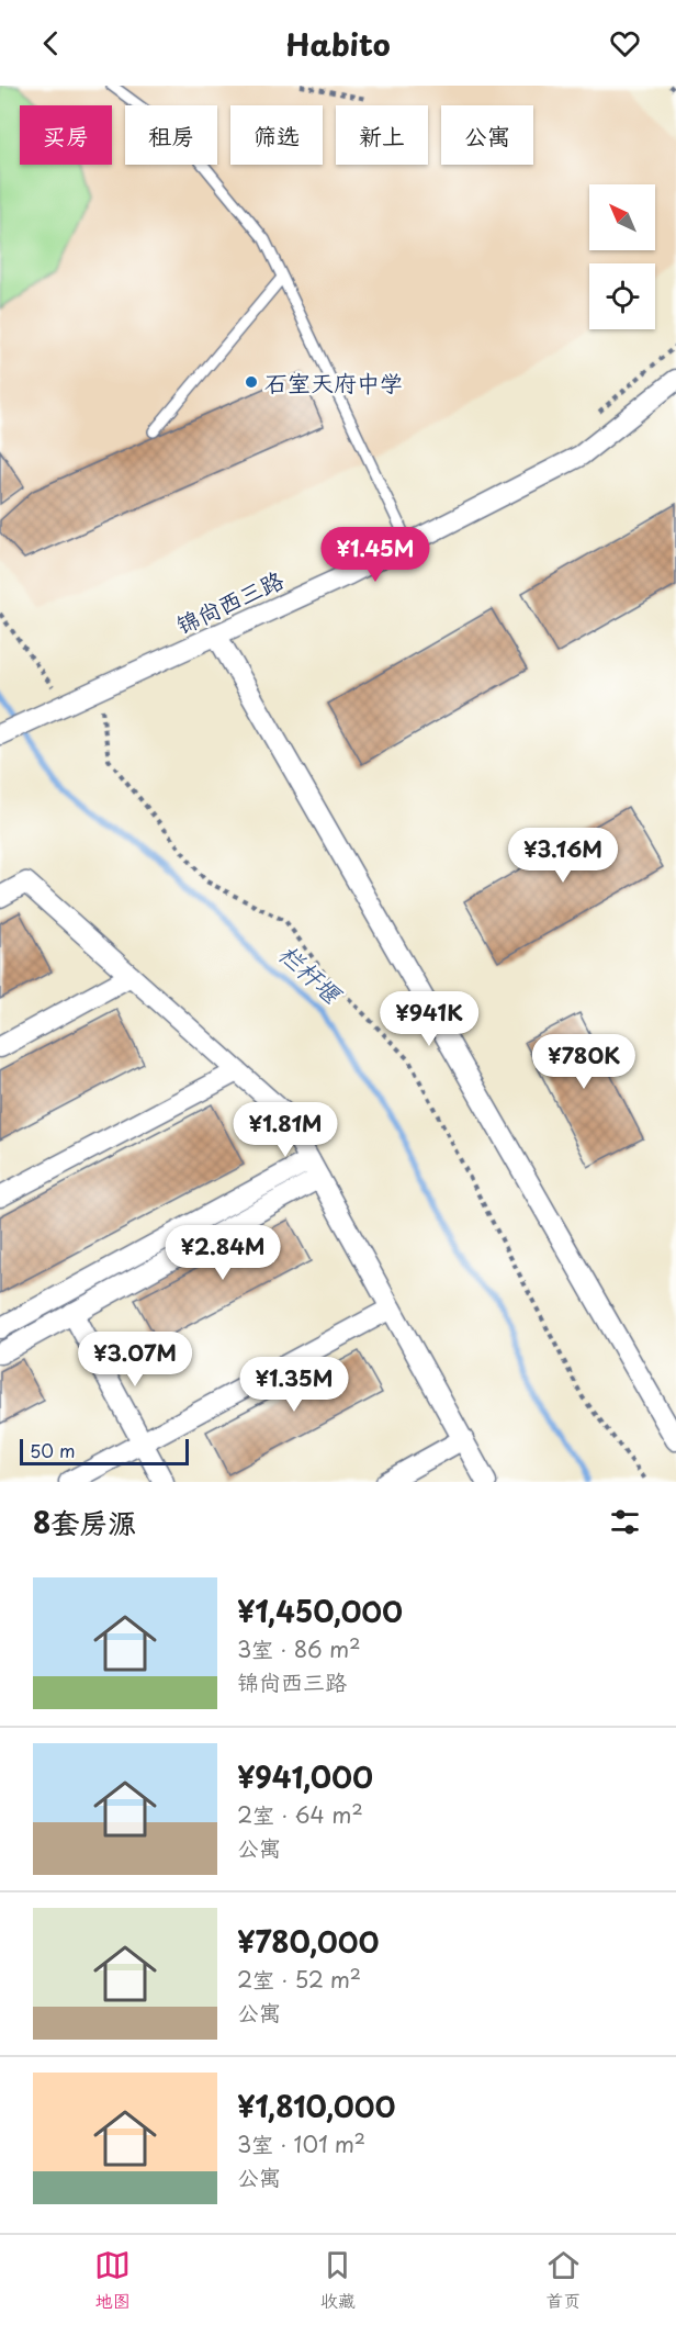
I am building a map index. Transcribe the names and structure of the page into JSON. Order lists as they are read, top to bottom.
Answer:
{
  "streets": {
    "street": ["锦尚西三路"]
  },
  "water": ["栏杆堰"],
  "places": ["石室天府中学"],
  "scale_bar": "50 m",
  "north": "top left",
  "page": {
    "header": "Habito",
    "chip": [
      "买房",
      "租房",
      "筛选",
      "新上",
      "公寓"
    ],
    "price": [
      "¥1.45M",
      "¥3.16M",
      "¥941K",
      "¥780K",
      "¥1.81M",
      "¥2.84M",
      "¥3.07M",
      "¥1.35M"
    ],
    "scale": "50 m",
    "heading": "8套房源",
    "list": [
      {
        "name": "¥1,450,000",
        "note": "3室 · 86 m² · 锦尚西三路"
      },
      {
        "name": "¥941,000",
        "note": "2室 · 64 m² · 公寓"
      },
      {
        "name": "¥780,000",
        "note": "2室 · 52 m² · 公寓"
      },
      {
        "name": "¥1,810,000",
        "note": "3室 · 101 m² · 公寓"
      }
    ],
    "tabs": ["地图", "收藏", "首页"]
  }
}
